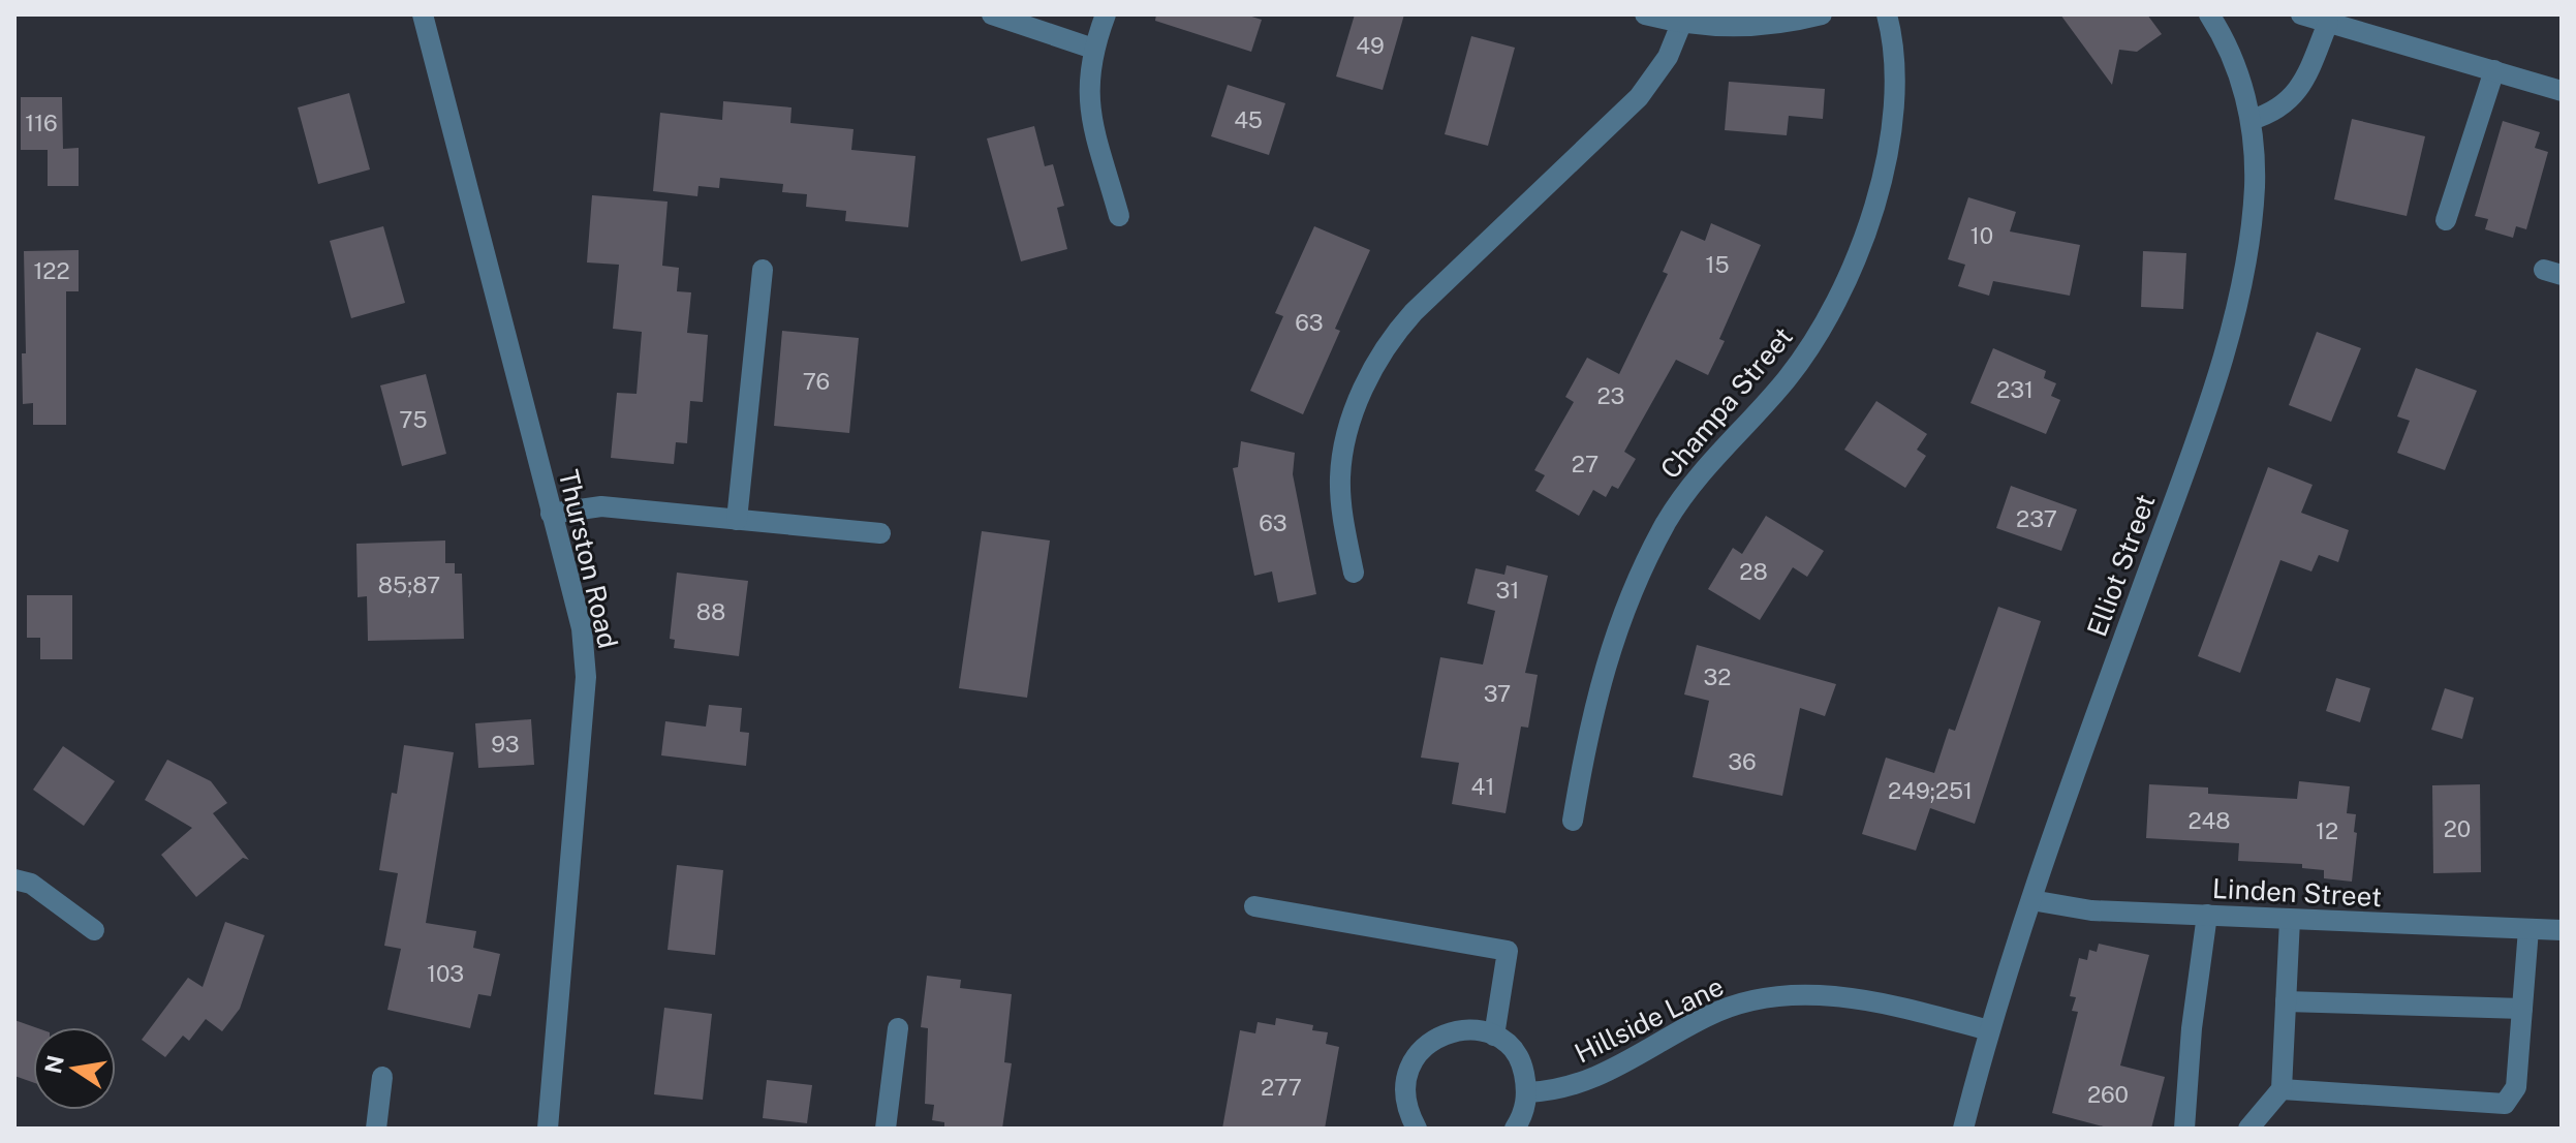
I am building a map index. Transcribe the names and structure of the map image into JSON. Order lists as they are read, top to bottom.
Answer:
{
  "streets": {
    "street": [
      "Champa Street",
      "Thurston Road",
      "Elliot Street",
      "Linden Street",
      "Hillside Lane"
    ]
  },
  "crossings": [
    ["Elliot Street", "Linden Street"],
    ["Elliot Street", "Hillside Lane"]
  ],
  "house_numbers": [
    "49",
    "45",
    "116",
    "10",
    "15",
    "122",
    "63",
    "76",
    "231",
    "23",
    "75",
    "27",
    "237",
    "63",
    "28",
    "85;87",
    "31",
    "88",
    "32",
    "37",
    "93",
    "36",
    "41",
    "249;251",
    "248",
    "20",
    "12",
    "103",
    "277",
    "260"
  ],
  "north": "left"
}
